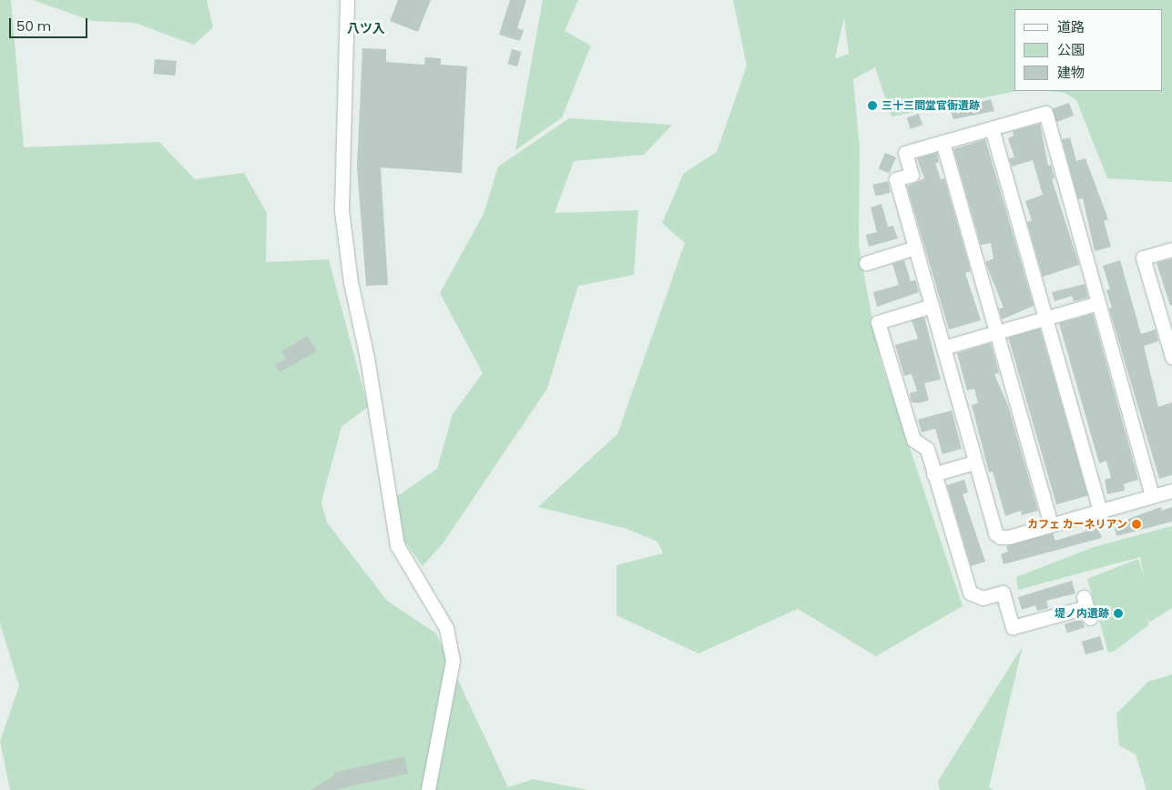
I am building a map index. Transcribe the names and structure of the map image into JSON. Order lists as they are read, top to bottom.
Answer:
{
  "districts": ["八ツ入"],
  "places": ["三十三間堂官衙遺跡", "カフェ カーネリアン", "堤ノ内遺跡"],
  "legend": ["道路", "公園", "建物"],
  "scale_bar": "50 m"
}
